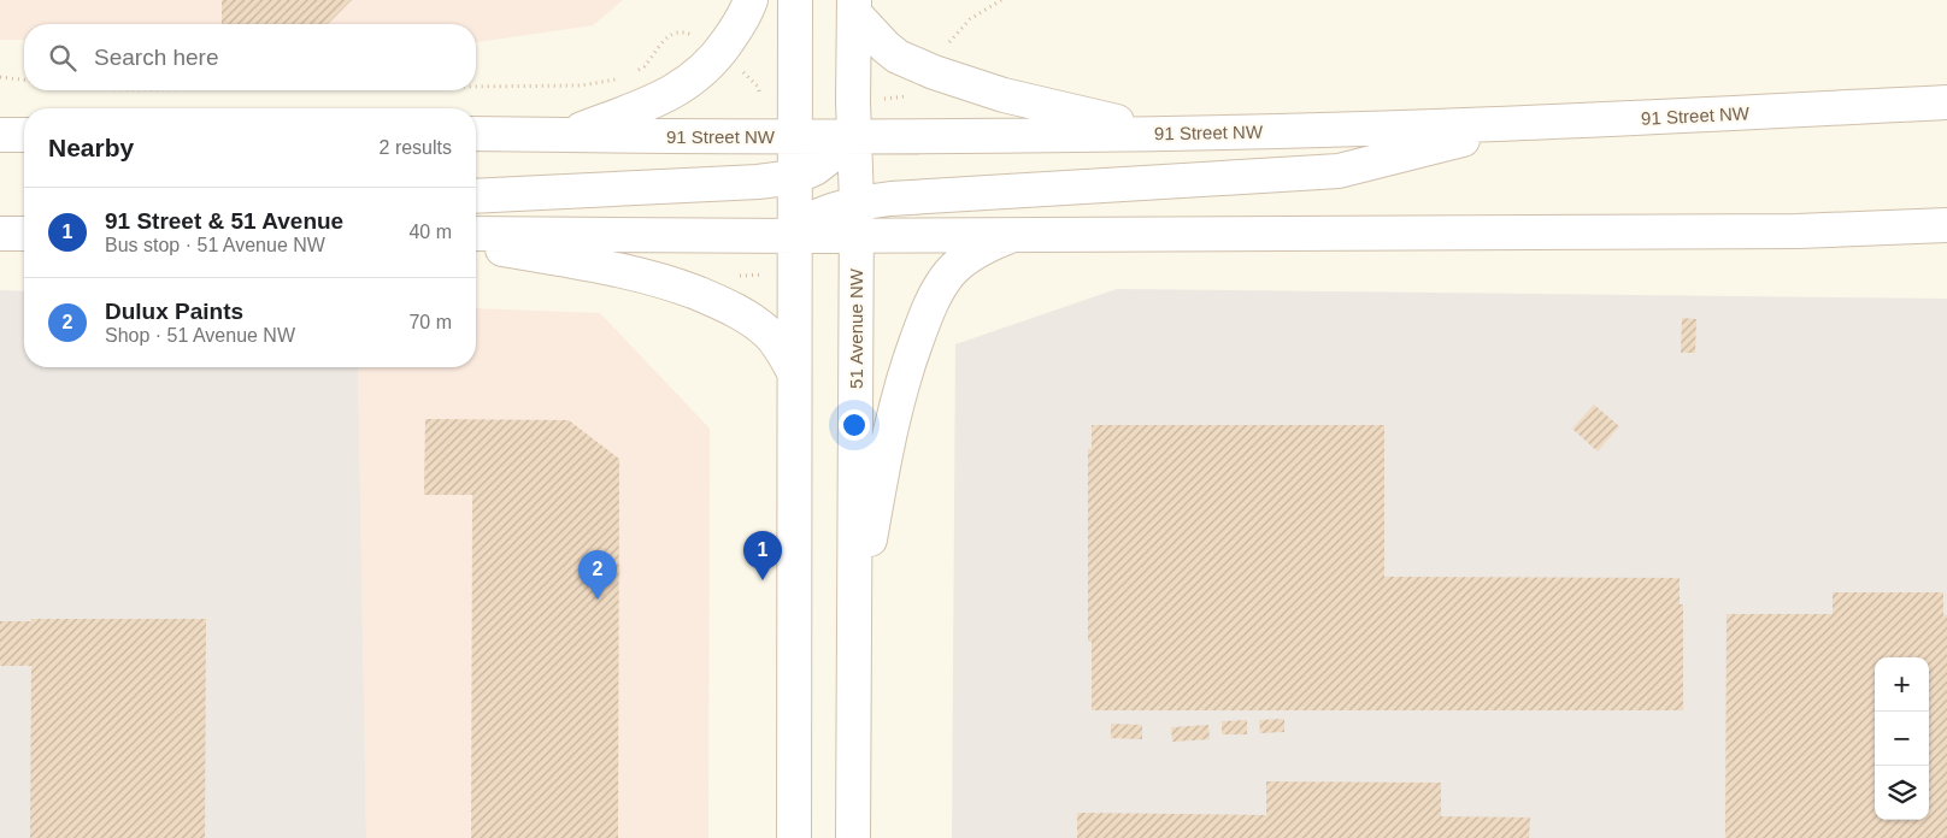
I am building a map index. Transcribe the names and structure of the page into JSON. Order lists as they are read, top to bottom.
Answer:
{
  "streets": {
    "main road": ["91 Street NW", "51 Avenue NW"]
  },
  "crossings": [
    ["91 Street NW", "51 Avenue NW"]
  ],
  "page": {
    "search": "Search here",
    "heading": ["Nearby", "2 results"],
    "list": [
      {
        "mark": "1",
        "name": "91 Street & 51 Avenue",
        "note": "Bus stop · 51 Avenue NW",
        "value": "40 m"
      },
      {
        "mark": "2",
        "name": "Dulux Paints",
        "note": "Shop · 51 Avenue NW",
        "value": "70 m"
      }
    ],
    "pins": ["1", "2"],
    "map_buttons": ["+", "−"]
  }
}
